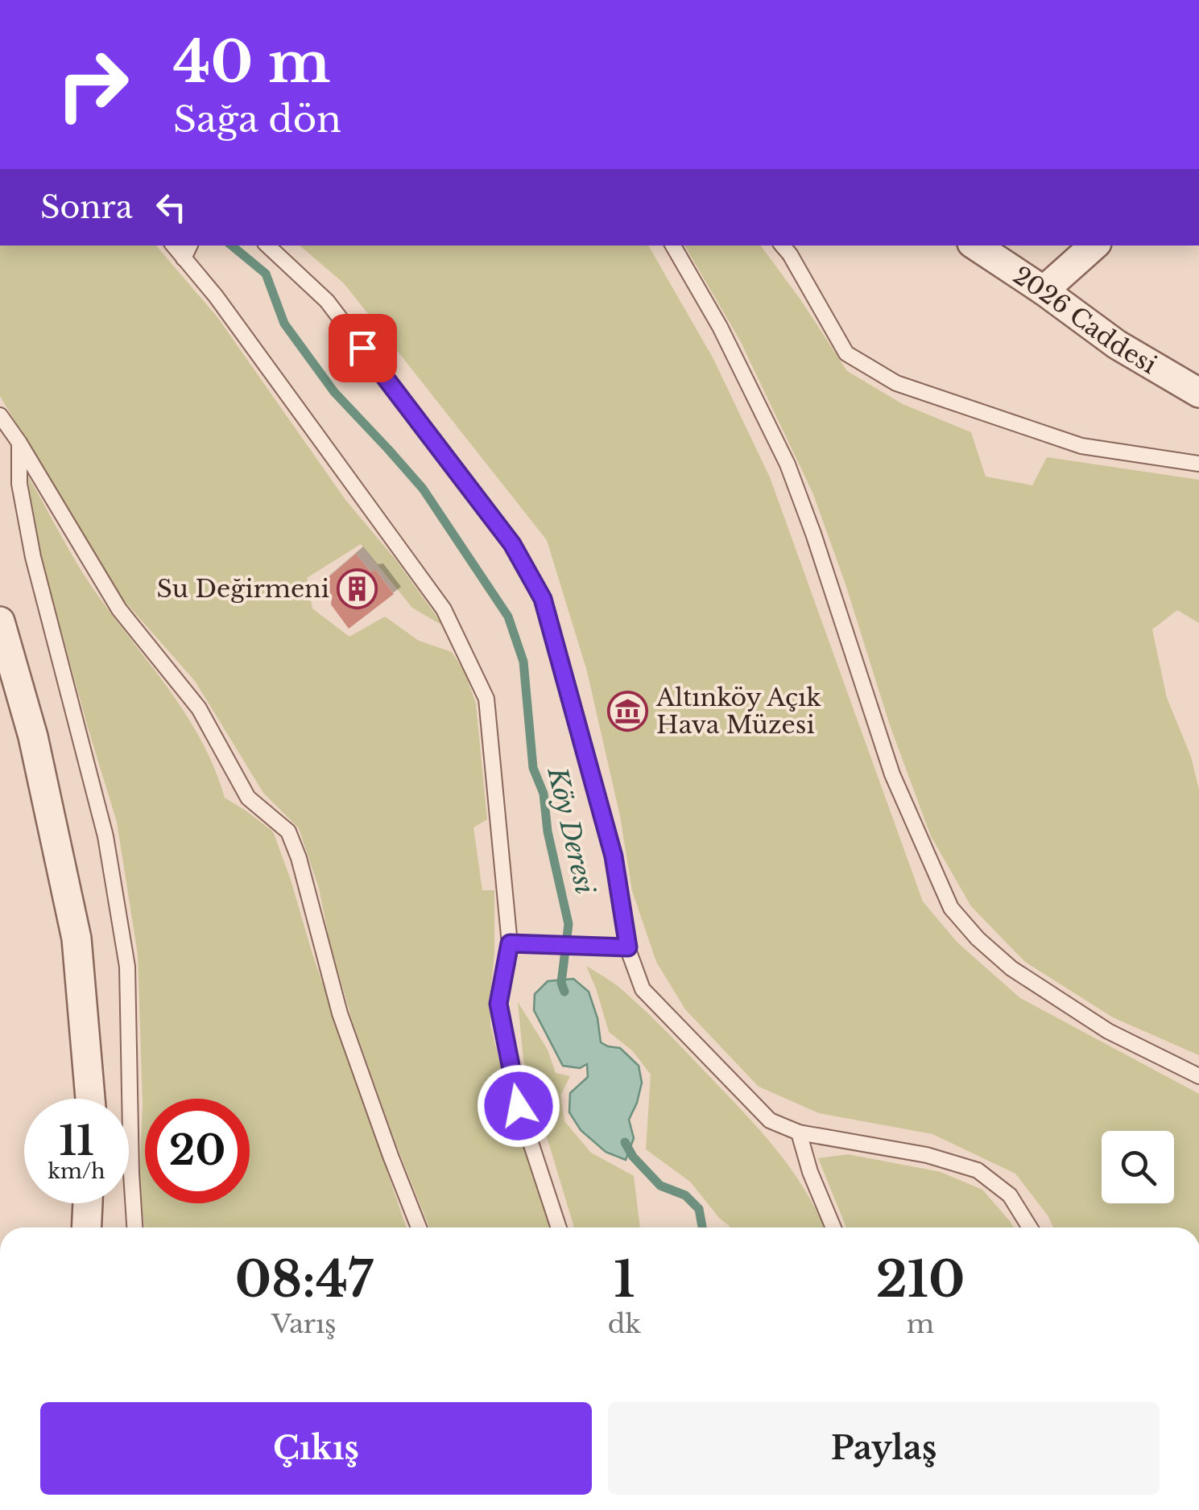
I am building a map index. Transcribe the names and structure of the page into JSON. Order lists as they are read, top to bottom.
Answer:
{
  "streets": {
    "street": ["2026 Caddesi"]
  },
  "water": ["Köy Deresi"],
  "places": {
    "building": ["Su Değirmeni"],
    "museum": ["Altınköy Açık Hava Müzesi"]
  },
  "page": {
    "turn": ["40 m", "Sağa dön"],
    "then": "Sonra",
    "speed": "11 km/h",
    "limit": "20",
    "eta": [
      "08:47",
      "Varış",
      "1",
      "dk",
      "210",
      "m"
    ],
    "buttons": ["Çıkış", "Paylaş"]
  }
}
